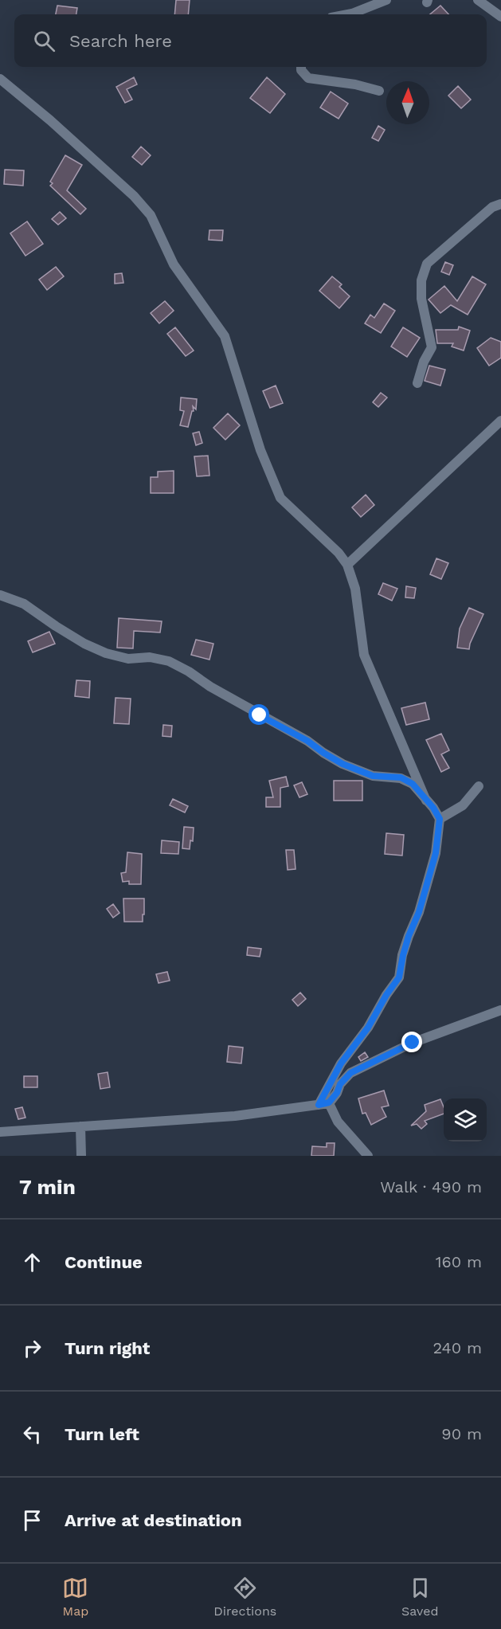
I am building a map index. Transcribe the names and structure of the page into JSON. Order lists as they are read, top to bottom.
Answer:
{
  "north": "top",
  "page": {
    "search": "Search here",
    "heading": ["7 min", "Walk · 490 m"],
    "list": [
      ["Continue", "160 m"],
      ["Turn right", "240 m"],
      ["Turn left", "90 m"],
      "Arrive at destination"
    ],
    "nav": ["Map", "Directions", "Saved"]
  }
}
